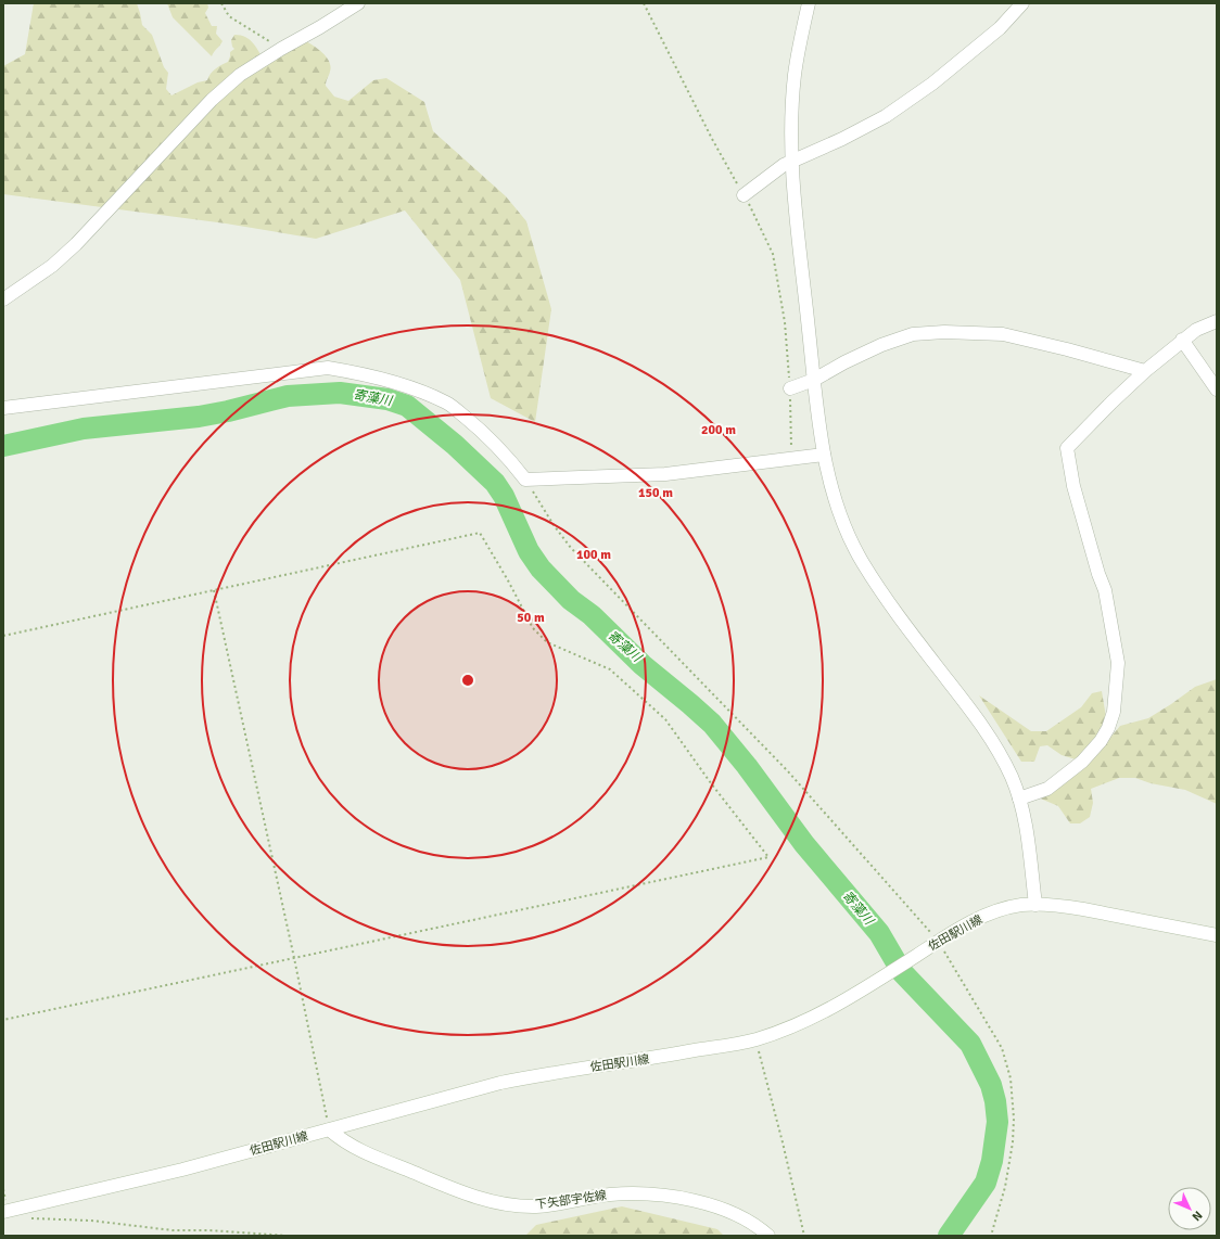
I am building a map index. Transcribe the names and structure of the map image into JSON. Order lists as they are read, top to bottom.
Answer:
{
  "streets": {
    "street": ["佐田駅川線", "下矢部宇佐線"]
  },
  "crossings": [
    ["佐田駅川線", "下矢部宇佐線"]
  ],
  "water": ["寄藻川"],
  "north": "bottom right",
  "rings": [
    "200 m",
    "150 m",
    "100 m",
    "50 m"
  ]
}
